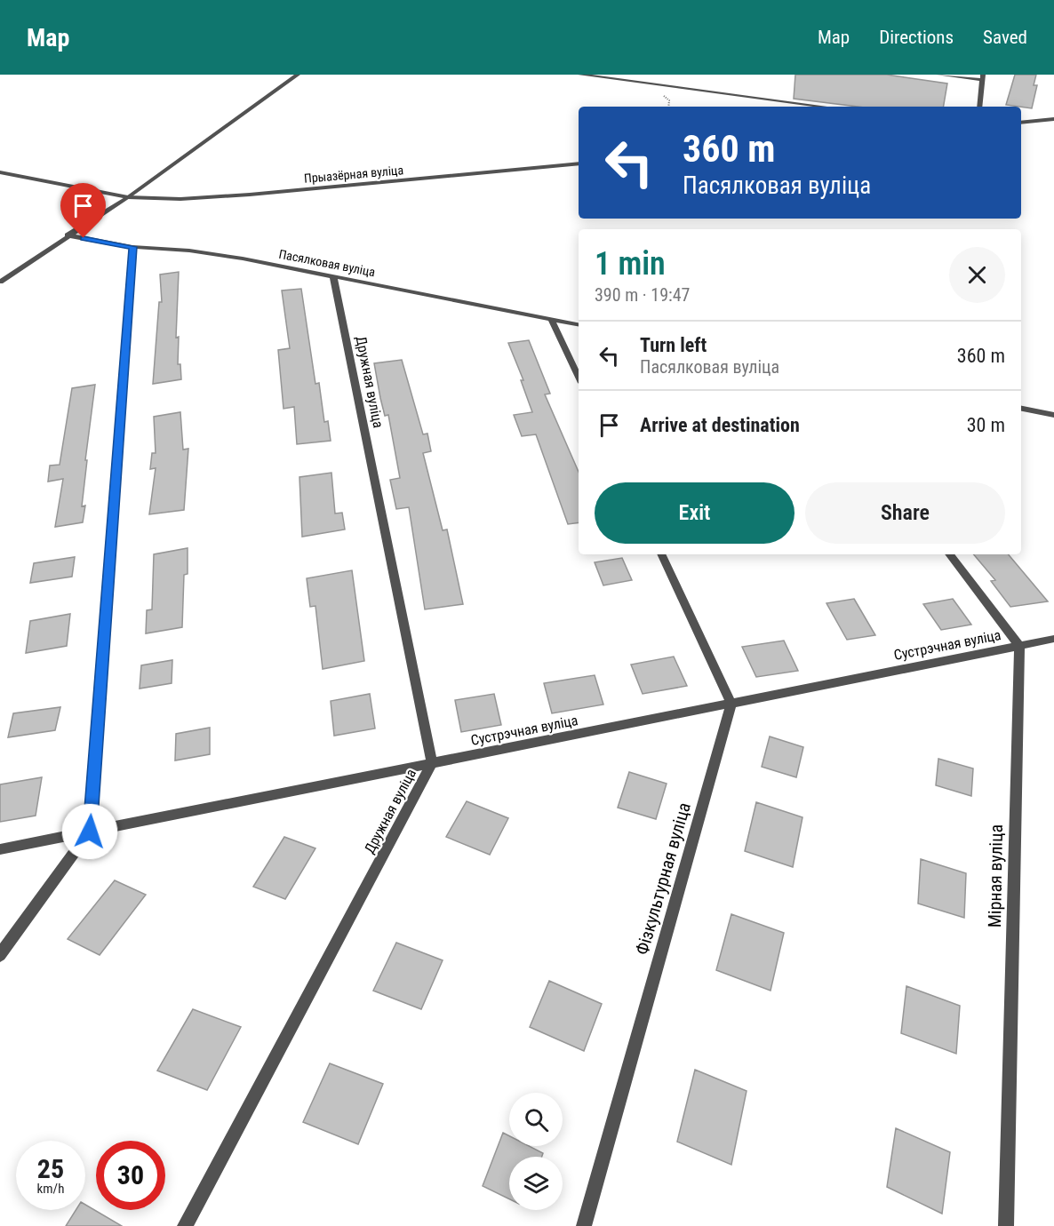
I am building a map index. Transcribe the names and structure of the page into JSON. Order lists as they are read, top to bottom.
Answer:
{
  "streets": {
    "street": [
      "Прыазёрная вуліца",
      "Пасялковая вуліца",
      "Дружная вуліца",
      "Сустрэчная вуліца",
      "Мірная вуліца",
      "Фізкультурная вуліца"
    ]
  },
  "crossings": [
    ["Пасялковая вуліца", "Дружная вуліца"],
    ["Дружная вуліца", "Сустрэчная вуліца"],
    ["Сустрэчная вуліца", "Мірная вуліца"],
    ["Сустрэчная вуліца", "Фізкультурная вуліца"]
  ],
  "page": {
    "header": "Map",
    "nav": ["Map", "Directions", "Saved"],
    "turn": ["360 m", "Пасялковая вуліца"],
    "heading": ["1 min", "390 m · 19:47"],
    "list": [
      {
        "name": "Turn left",
        "note": "Пасялковая вуліца",
        "value": "360 m"
      },
      {
        "name": "Arrive at destination",
        "value": "30 m"
      }
    ],
    "buttons": ["Exit", "Share"],
    "speed": "25 km/h",
    "limit": "30"
  }
}
